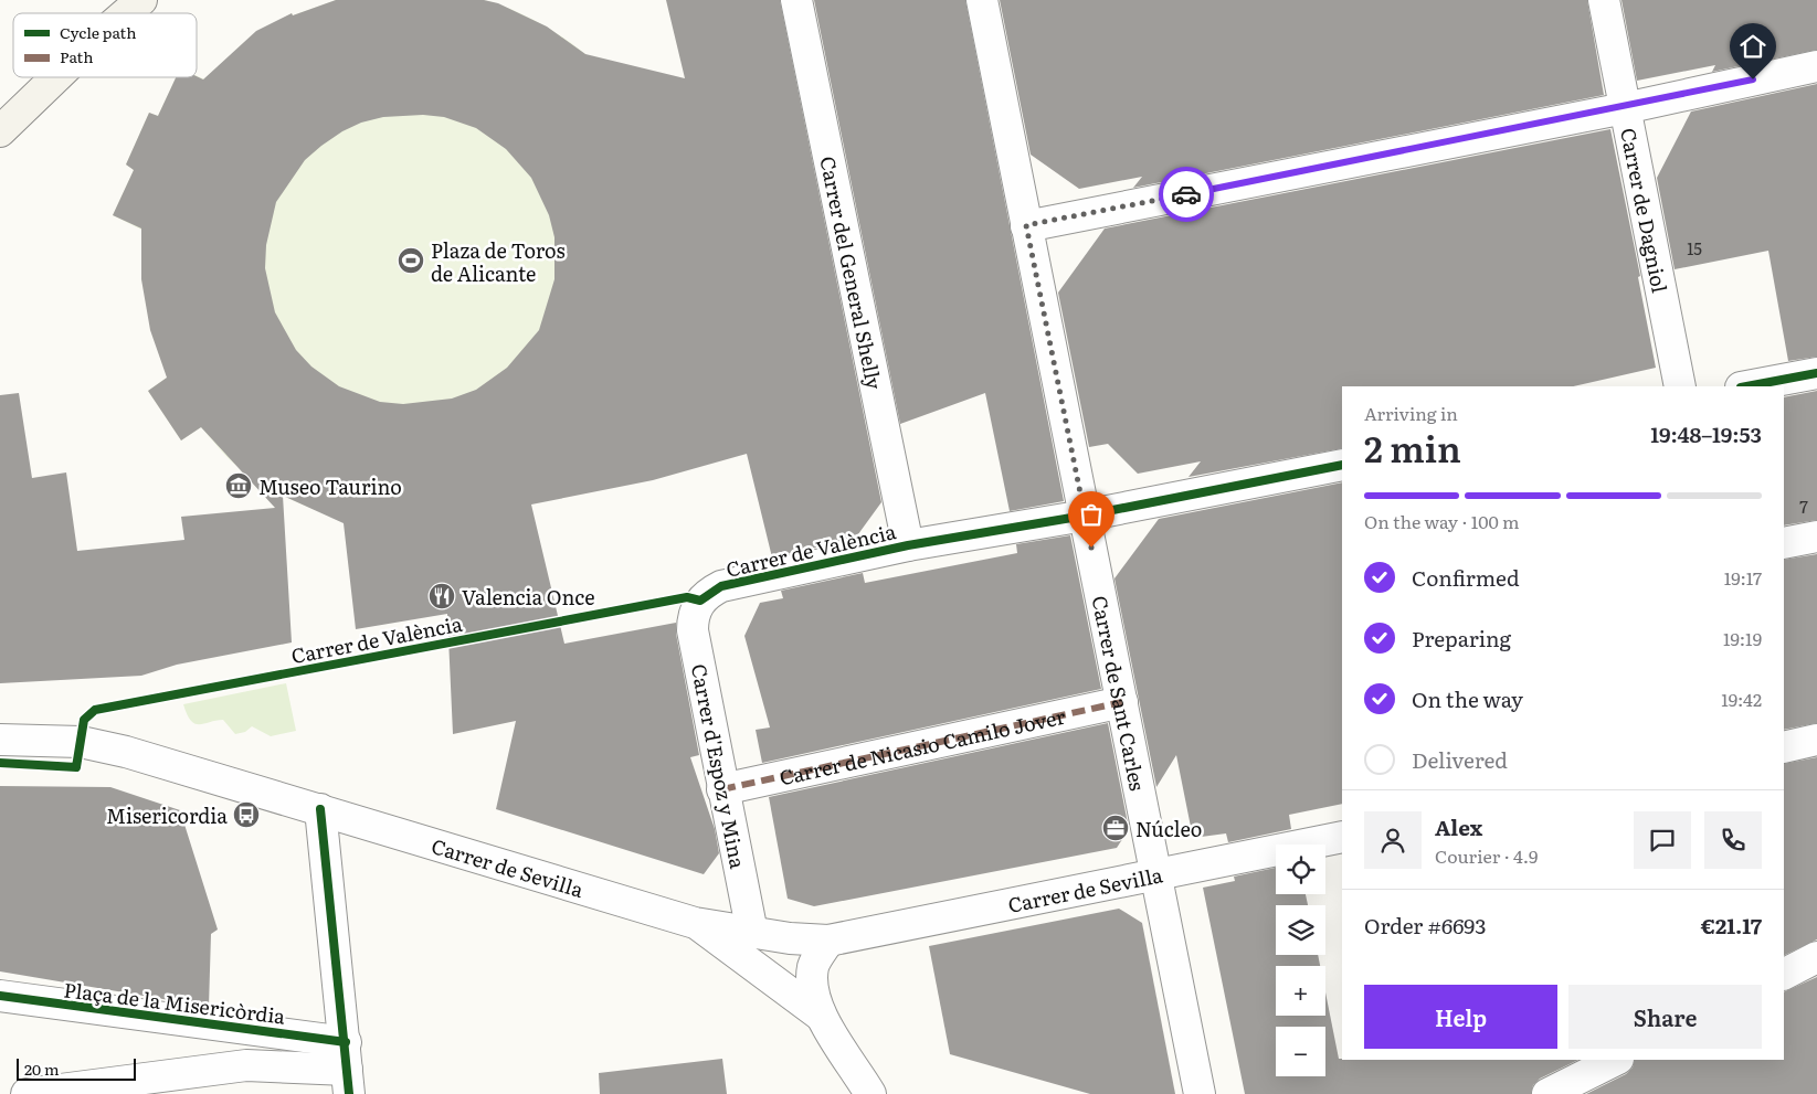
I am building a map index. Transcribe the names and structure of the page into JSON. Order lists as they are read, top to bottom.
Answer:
{
  "streets": {
    "street": [
      "Carrer de Dagniol",
      "Carrer del General Shelly",
      "Carrer de València",
      "Carrer de Sant Carles",
      "Carrer de Nicasio Camilo Jover",
      "Carrer d'Espoz y Mina",
      "Carrer de Sevilla",
      "Plaça de la Misericòrdia"
    ]
  },
  "crossings": [
    ["Carrer del General Shelly", "Carrer de València"],
    ["Carrer de València", "Carrer de Sant Carles"],
    ["Carrer de València", "Carrer d'Espoz y Mina"],
    ["Carrer de Sant Carles", "Carrer de Nicasio Camilo Jover"],
    ["Carrer de Sant Carles", "Carrer de Sevilla"],
    ["Carrer de Nicasio Camilo Jover", "Carrer d'Espoz y Mina"],
    ["Carrer d'Espoz y Mina", "Carrer de Sevilla"]
  ],
  "places": {
    "sports": ["Plaza de Toros de Alicante"],
    "museum": ["Museo Taurino"],
    "restaurant": ["Valencia Once"],
    "bus stop": ["Misericordia"],
    "office": ["Núcleo"]
  },
  "house_numbers": ["15", "7"],
  "legend": ["Cycle path", "Path"],
  "scale_bar": "20 m",
  "page": {
    "heading": ["2 min", "Arriving in", "19:48–19:53"],
    "panel": [
      "Alex",
      "Courier · 4.9",
      "Order #6693",
      "€21.17"
    ],
    "bar": "On the way · 100 m",
    "list": [
      ["Confirmed", "19:17"],
      ["Preparing", "19:19"],
      ["On the way", "19:42"],
      "Delivered"
    ],
    "map_buttons": ["+", "−"],
    "buttons": ["Help", "Share"],
    "scale": "20 m"
  }
}
